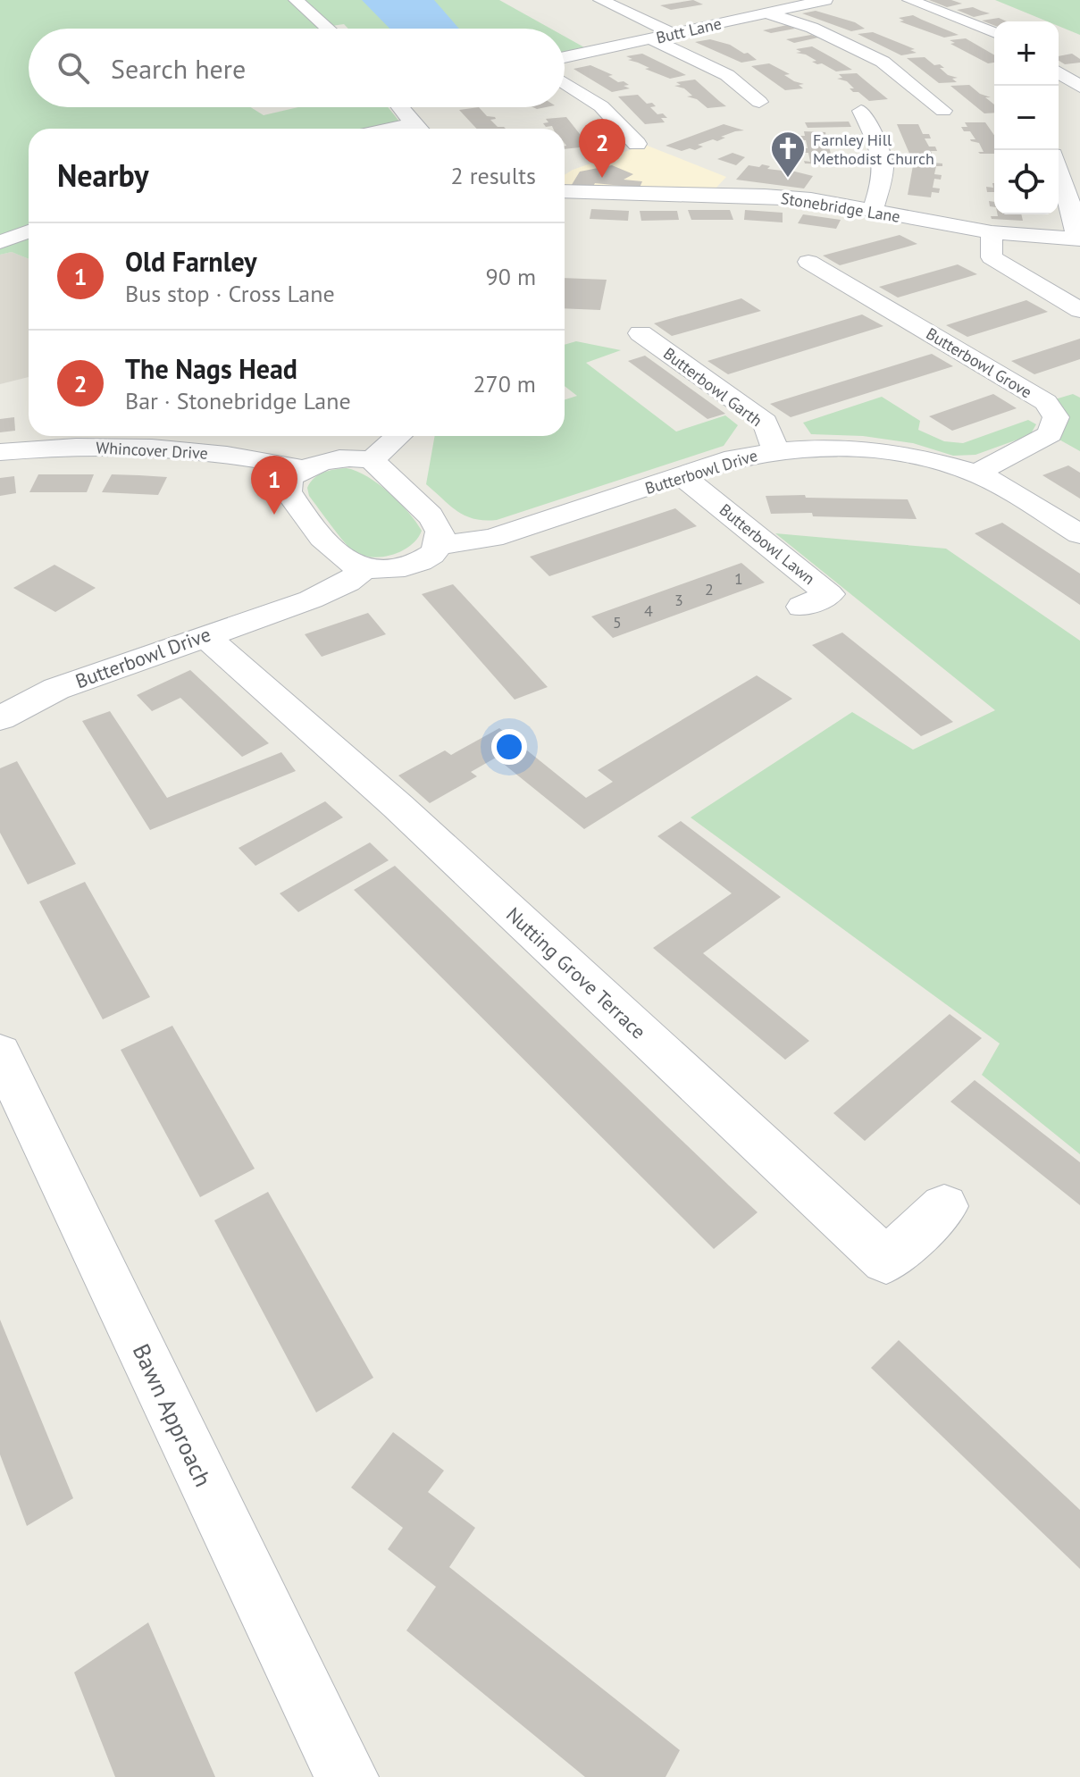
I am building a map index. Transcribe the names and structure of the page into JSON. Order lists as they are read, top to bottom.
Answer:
{
  "streets": {
    "street": [
      "Butt Lane",
      "Stonebridge Lane",
      "Butterbowl Grove",
      "Butterbowl Garth",
      "Whincover Drive",
      "Butterbowl Drive",
      "Butterbowl Lawn",
      "Nutting Grove Terrace",
      "Bawn Approach"
    ]
  },
  "crossings": [
    ["Butterbowl Grove", "Butterbowl Drive"],
    ["Butterbowl Garth", "Butterbowl Drive"],
    ["Butterbowl Drive", "Butterbowl Lawn"],
    ["Butterbowl Drive", "Nutting Grove Terrace"]
  ],
  "places": {
    "church": ["Farnley Hill Methodist Church"]
  },
  "house_numbers": [
    "1",
    "2",
    "3",
    "4",
    "5"
  ],
  "page": {
    "map_buttons": ["+", "−"],
    "search": "Search here",
    "pins": ["2", "1"],
    "heading": ["Nearby", "2 results"],
    "list": [
      {
        "mark": "1",
        "name": "Old Farnley",
        "note": "Bus stop · Cross Lane",
        "value": "90 m"
      },
      {
        "mark": "2",
        "name": "The Nags Head",
        "note": "Bar · Stonebridge Lane",
        "value": "270 m"
      }
    ]
  }
}
